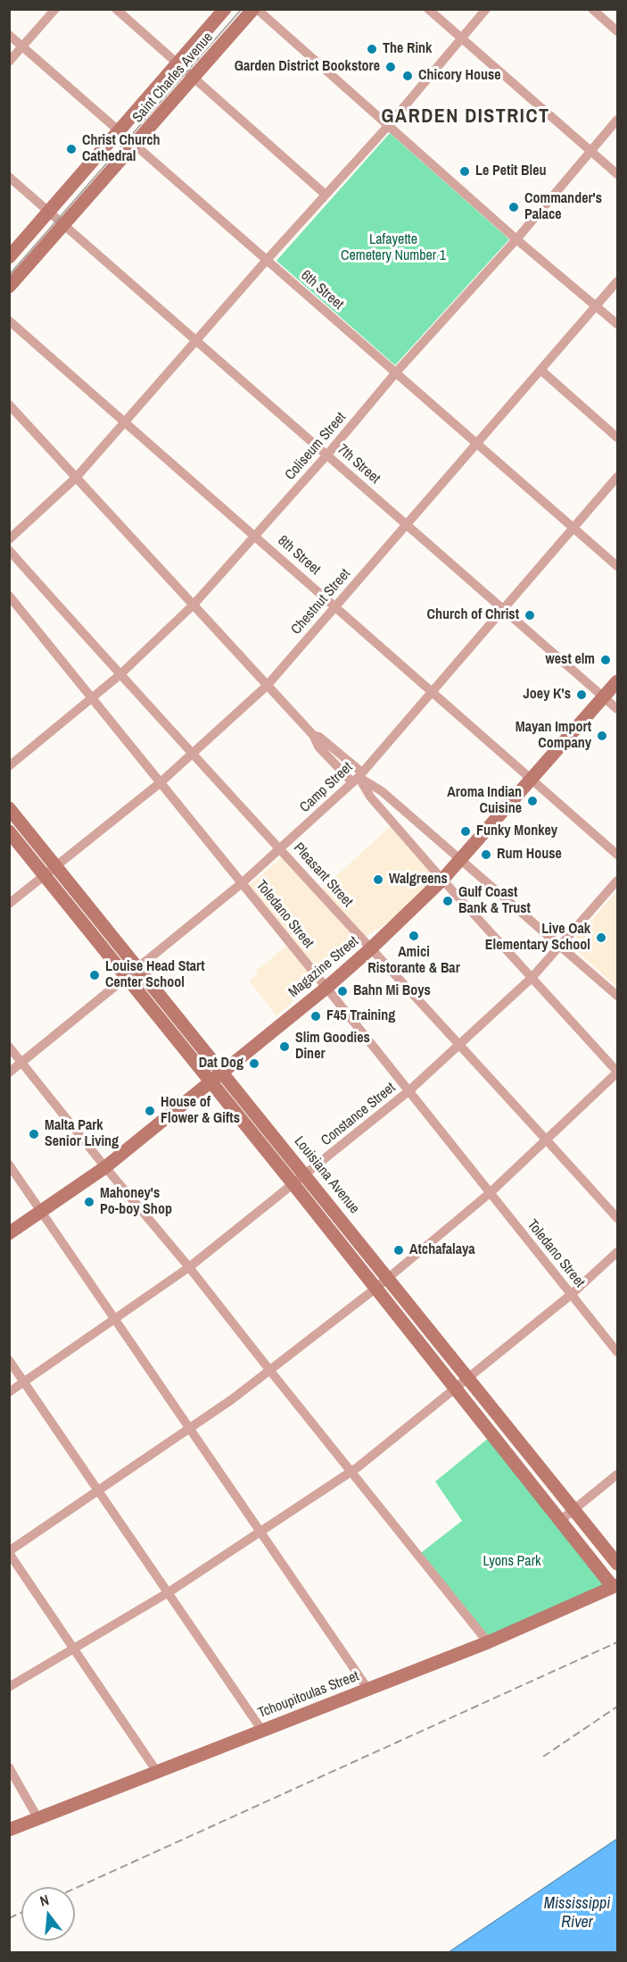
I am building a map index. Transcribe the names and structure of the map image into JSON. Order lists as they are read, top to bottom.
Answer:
{
  "streets": {
    "street": [
      "Saint Charles Avenue",
      "6th Street",
      "Coliseum Street",
      "7th Street",
      "8th Street",
      "Chestnut Street",
      "Camp Street",
      "Pleasant Street",
      "Toledano Street",
      "Magazine Street",
      "Constance Street",
      "Louisiana Avenue",
      "Tchoupitoulas Street"
    ]
  },
  "crossings": [
    ["Saint Charles Avenue", "6th Street"],
    ["Saint Charles Avenue", "7th Street"],
    ["6th Street", "Coliseum Street"],
    ["6th Street", "Chestnut Street"],
    ["6th Street", "Camp Street"],
    ["Coliseum Street", "7th Street"],
    ["Coliseum Street", "8th Street"],
    ["Coliseum Street", "Pleasant Street"],
    ["Coliseum Street", "Toledano Street"],
    ["7th Street", "Chestnut Street"],
    ["7th Street", "Camp Street"],
    ["7th Street", "Magazine Street"],
    ["8th Street", "Chestnut Street"],
    ["8th Street", "Camp Street"],
    ["8th Street", "Magazine Street"],
    ["Chestnut Street", "Pleasant Street"],
    ["Chestnut Street", "Toledano Street"],
    ["Chestnut Street", "Louisiana Avenue"],
    ["Camp Street", "Pleasant Street"],
    ["Camp Street", "Toledano Street"],
    ["Camp Street", "Louisiana Avenue"],
    ["Pleasant Street", "Magazine Street"],
    ["Pleasant Street", "Constance Street"],
    ["Toledano Street", "Magazine Street"],
    ["Toledano Street", "Constance Street"],
    ["Magazine Street", "Louisiana Avenue"],
    ["Constance Street", "Louisiana Avenue"]
  ],
  "districts": ["GARDEN DISTRICT"],
  "water": ["Mississippi River"],
  "parks": ["Lafayette Cemetery Number 1", "Lyons Park"],
  "places": [
    "The Rink",
    "Garden District Bookstore",
    "Chicory House",
    "Christ Church Cathedral",
    "Le Petit Bleu",
    "Commander's Palace",
    "Church of Christ",
    "west elm",
    "Joey K's",
    "Mayan Import Company",
    "Aroma Indian Cuisine",
    "Funky Monkey",
    "Rum House",
    "Walgreens",
    "Gulf Coast Bank & Trust",
    "Amici Ristorante & Bar",
    "Live Oak Elementary School",
    "Louise Head Start Center School",
    "Bahn Mi Boys",
    "F45 Training",
    "Slim Goodies Diner",
    "Dat Dog",
    "House of Flower & Gifts",
    "Malta Park Senior Living",
    "Mahoney's Po-boy Shop",
    "Atchafalaya"
  ],
  "north": "top"
}
